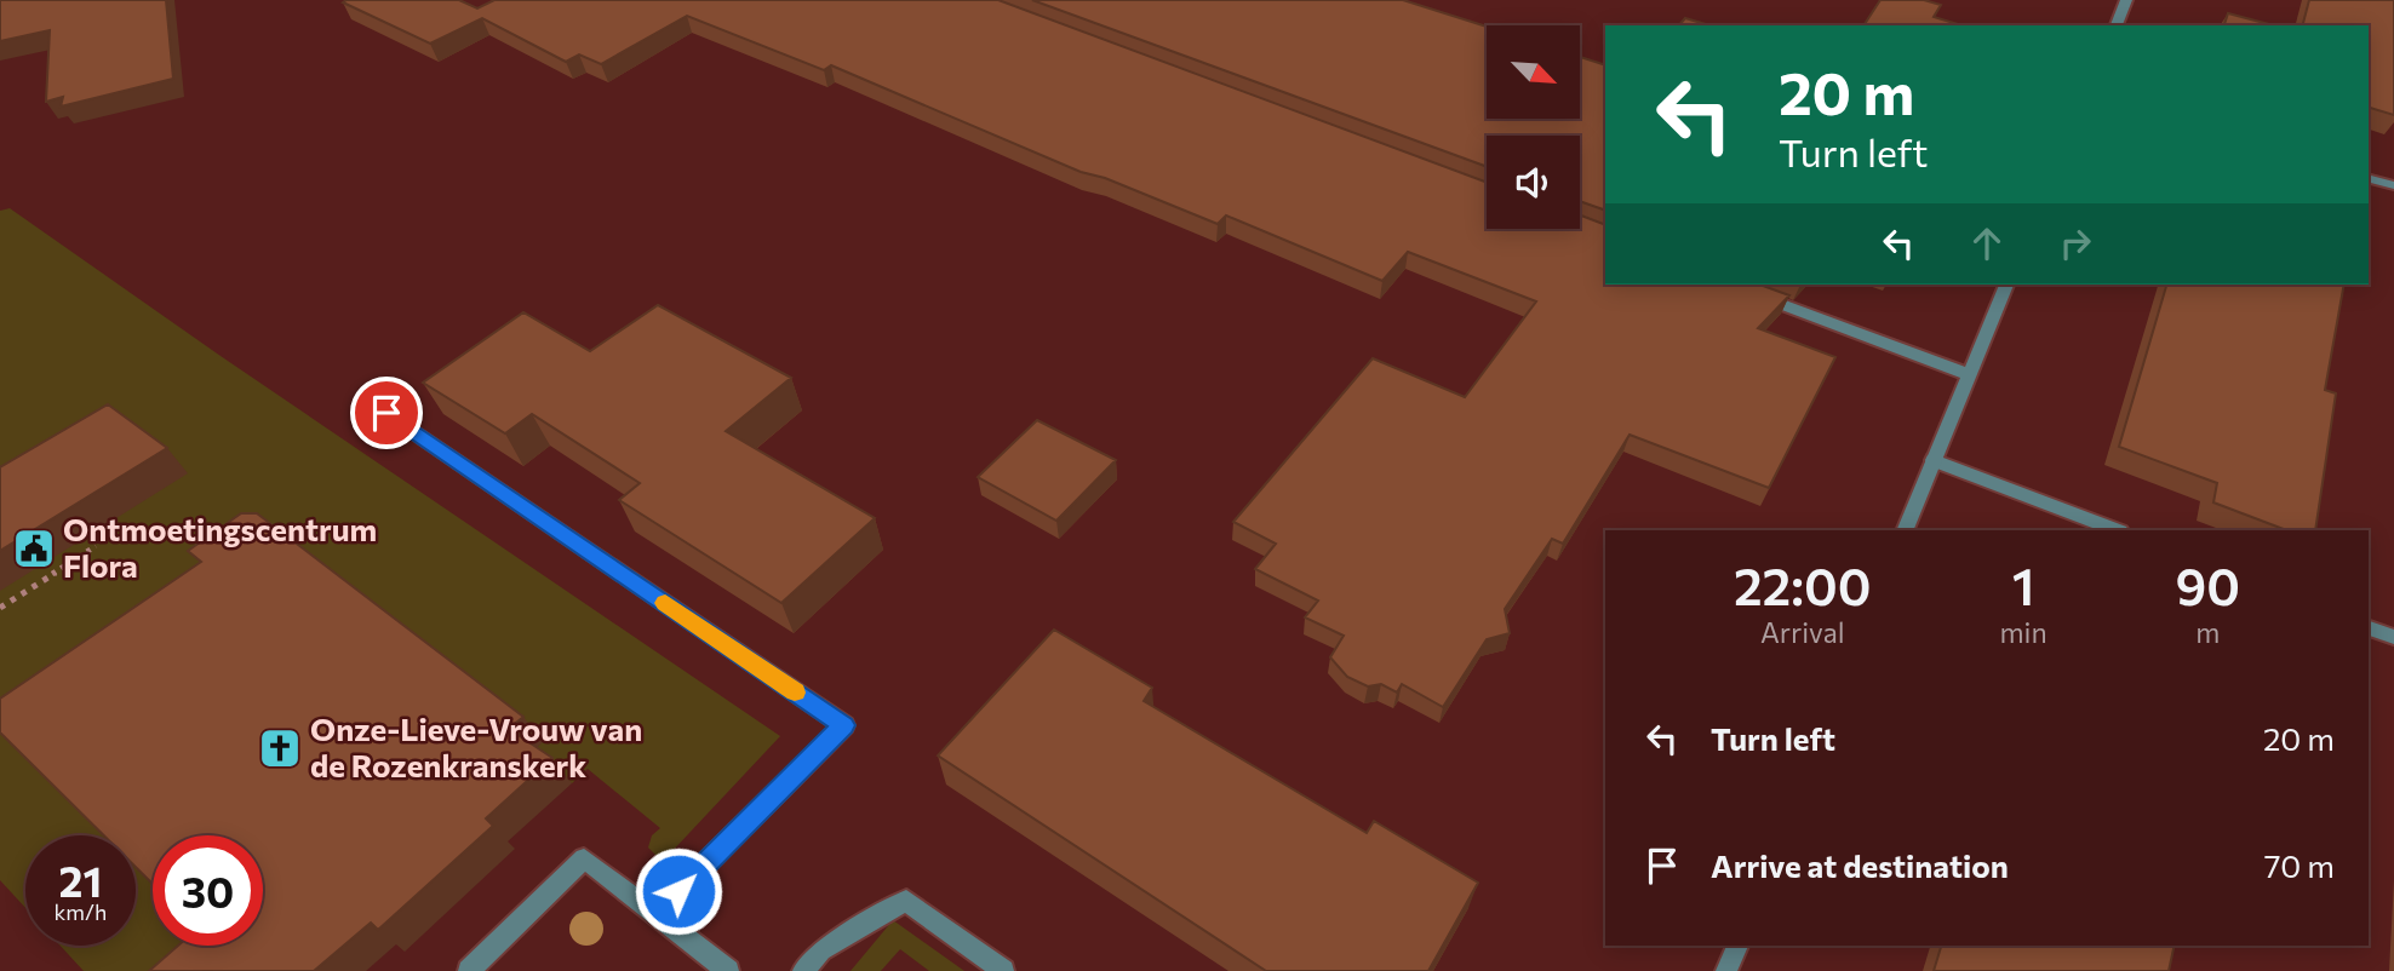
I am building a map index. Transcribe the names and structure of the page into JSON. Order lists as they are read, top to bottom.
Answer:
{
  "places": {
    "public building": ["Ontmoetingscentrum Flora"],
    "church": ["Onze-Lieve-Vrouw van de Rozenkranskerk"]
  },
  "north": "bottom right",
  "page": {
    "turn": ["20 m", "Turn left"],
    "eta": [
      "22:00",
      "Arrival",
      "1",
      "min",
      "90",
      "m"
    ],
    "list": [
      {
        "name": "Turn left",
        "value": "20 m"
      },
      {
        "name": "Arrive at destination",
        "value": "70 m"
      }
    ],
    "speed": "21 km/h",
    "limit": "30"
  }
}
